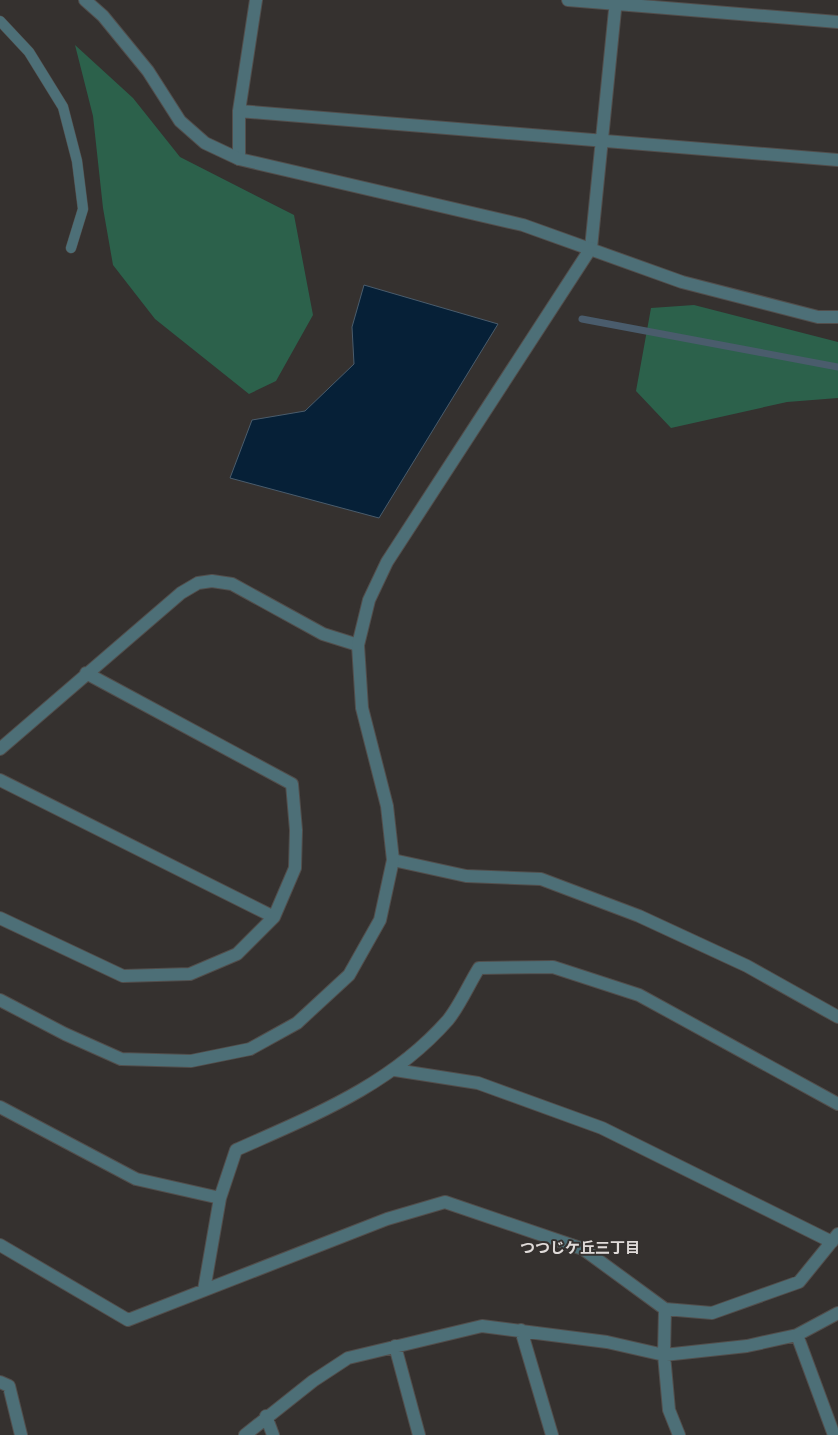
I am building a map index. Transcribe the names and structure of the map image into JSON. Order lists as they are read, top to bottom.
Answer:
{
  "districts": ["つつじケ丘三丁目"]
}
